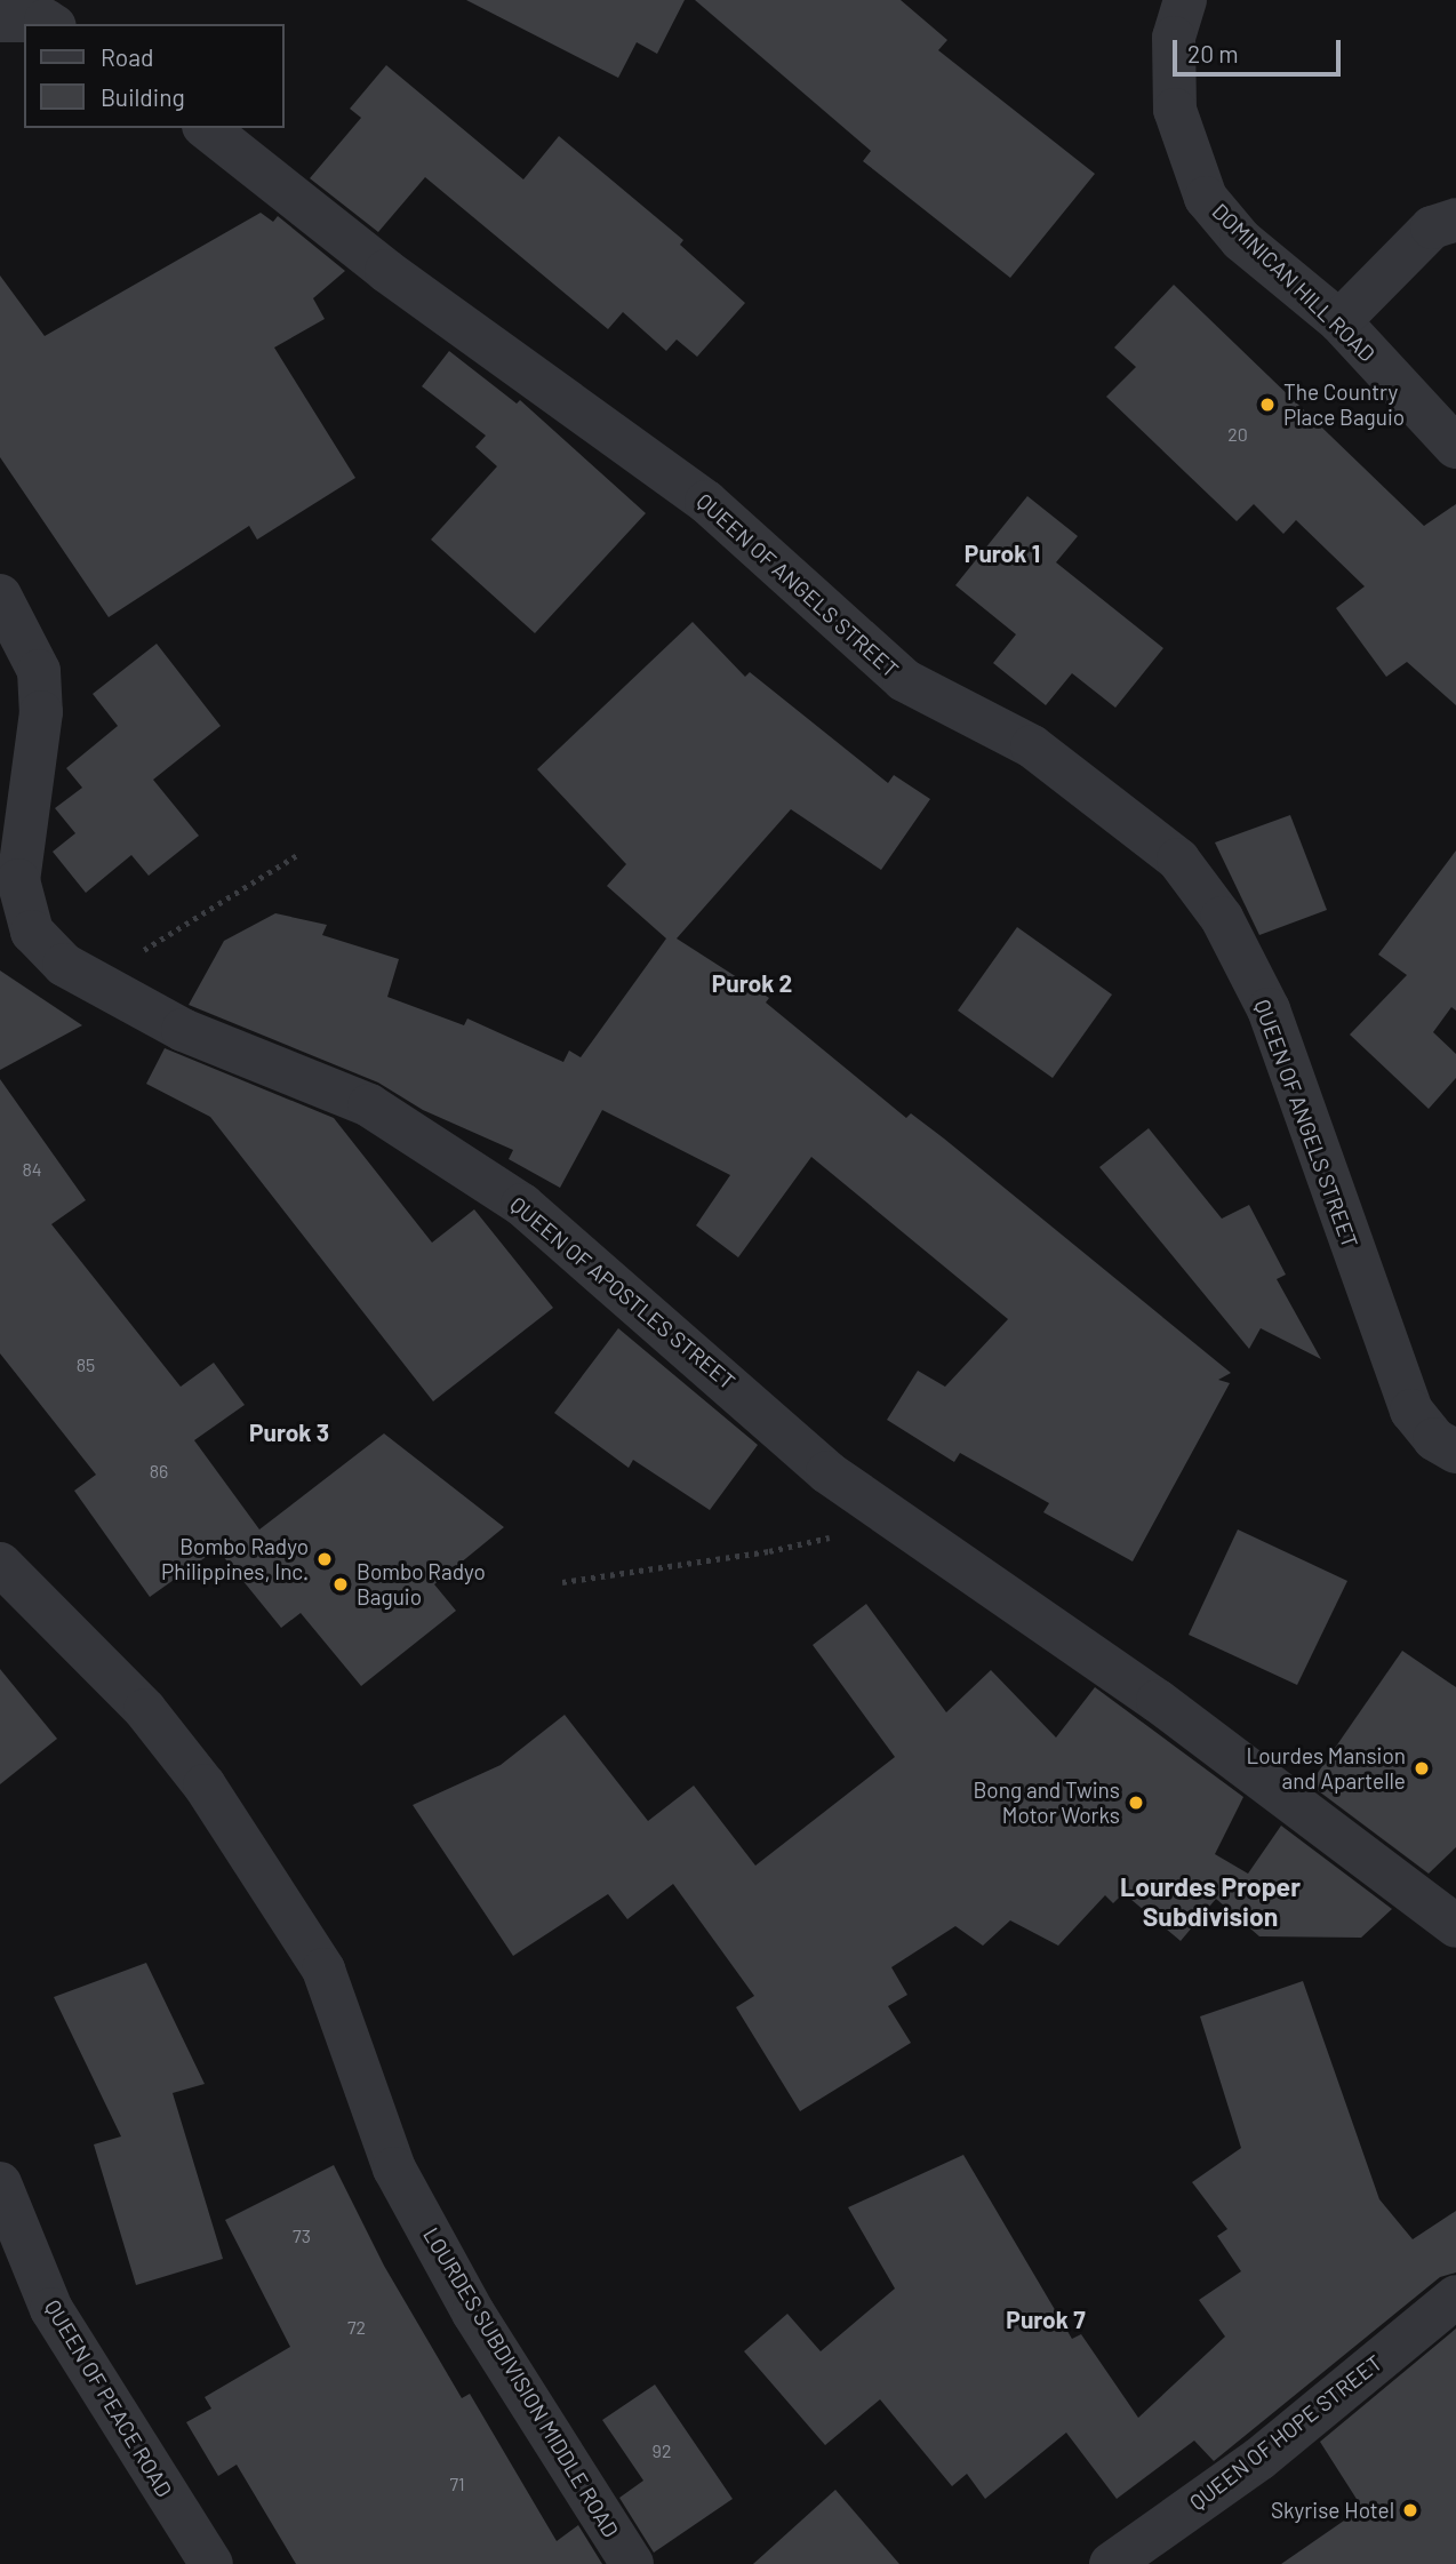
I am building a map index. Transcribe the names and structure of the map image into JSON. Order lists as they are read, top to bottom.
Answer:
{
  "streets": {
    "street": [
      "DOMINICAN HILL ROAD",
      "QUEEN OF ANGELS STREET",
      "QUEEN OF APOSTLES STREET",
      "LOURDES SUBDIVISION MIDDLE ROAD",
      "QUEEN OF PEACE ROAD",
      "QUEEN OF HOPE STREET"
    ]
  },
  "districts": [
    "Purok 1",
    "Purok 2",
    "Purok 3",
    "Lourdes Proper Subdivision",
    "Purok 7"
  ],
  "places": [
    "The Country Place Baguio",
    "Bombo Radyo Philippines, Inc.",
    "Bombo Radyo Baguio",
    "Lourdes Mansion and Apartelle",
    "Bong and Twins Motor Works",
    "Skyrise Hotel"
  ],
  "house_numbers": [
    "20",
    "84",
    "85",
    "86",
    "73",
    "72",
    "92",
    "71"
  ],
  "legend": ["Road", "Building"],
  "scale_bar": "20 m"
}
